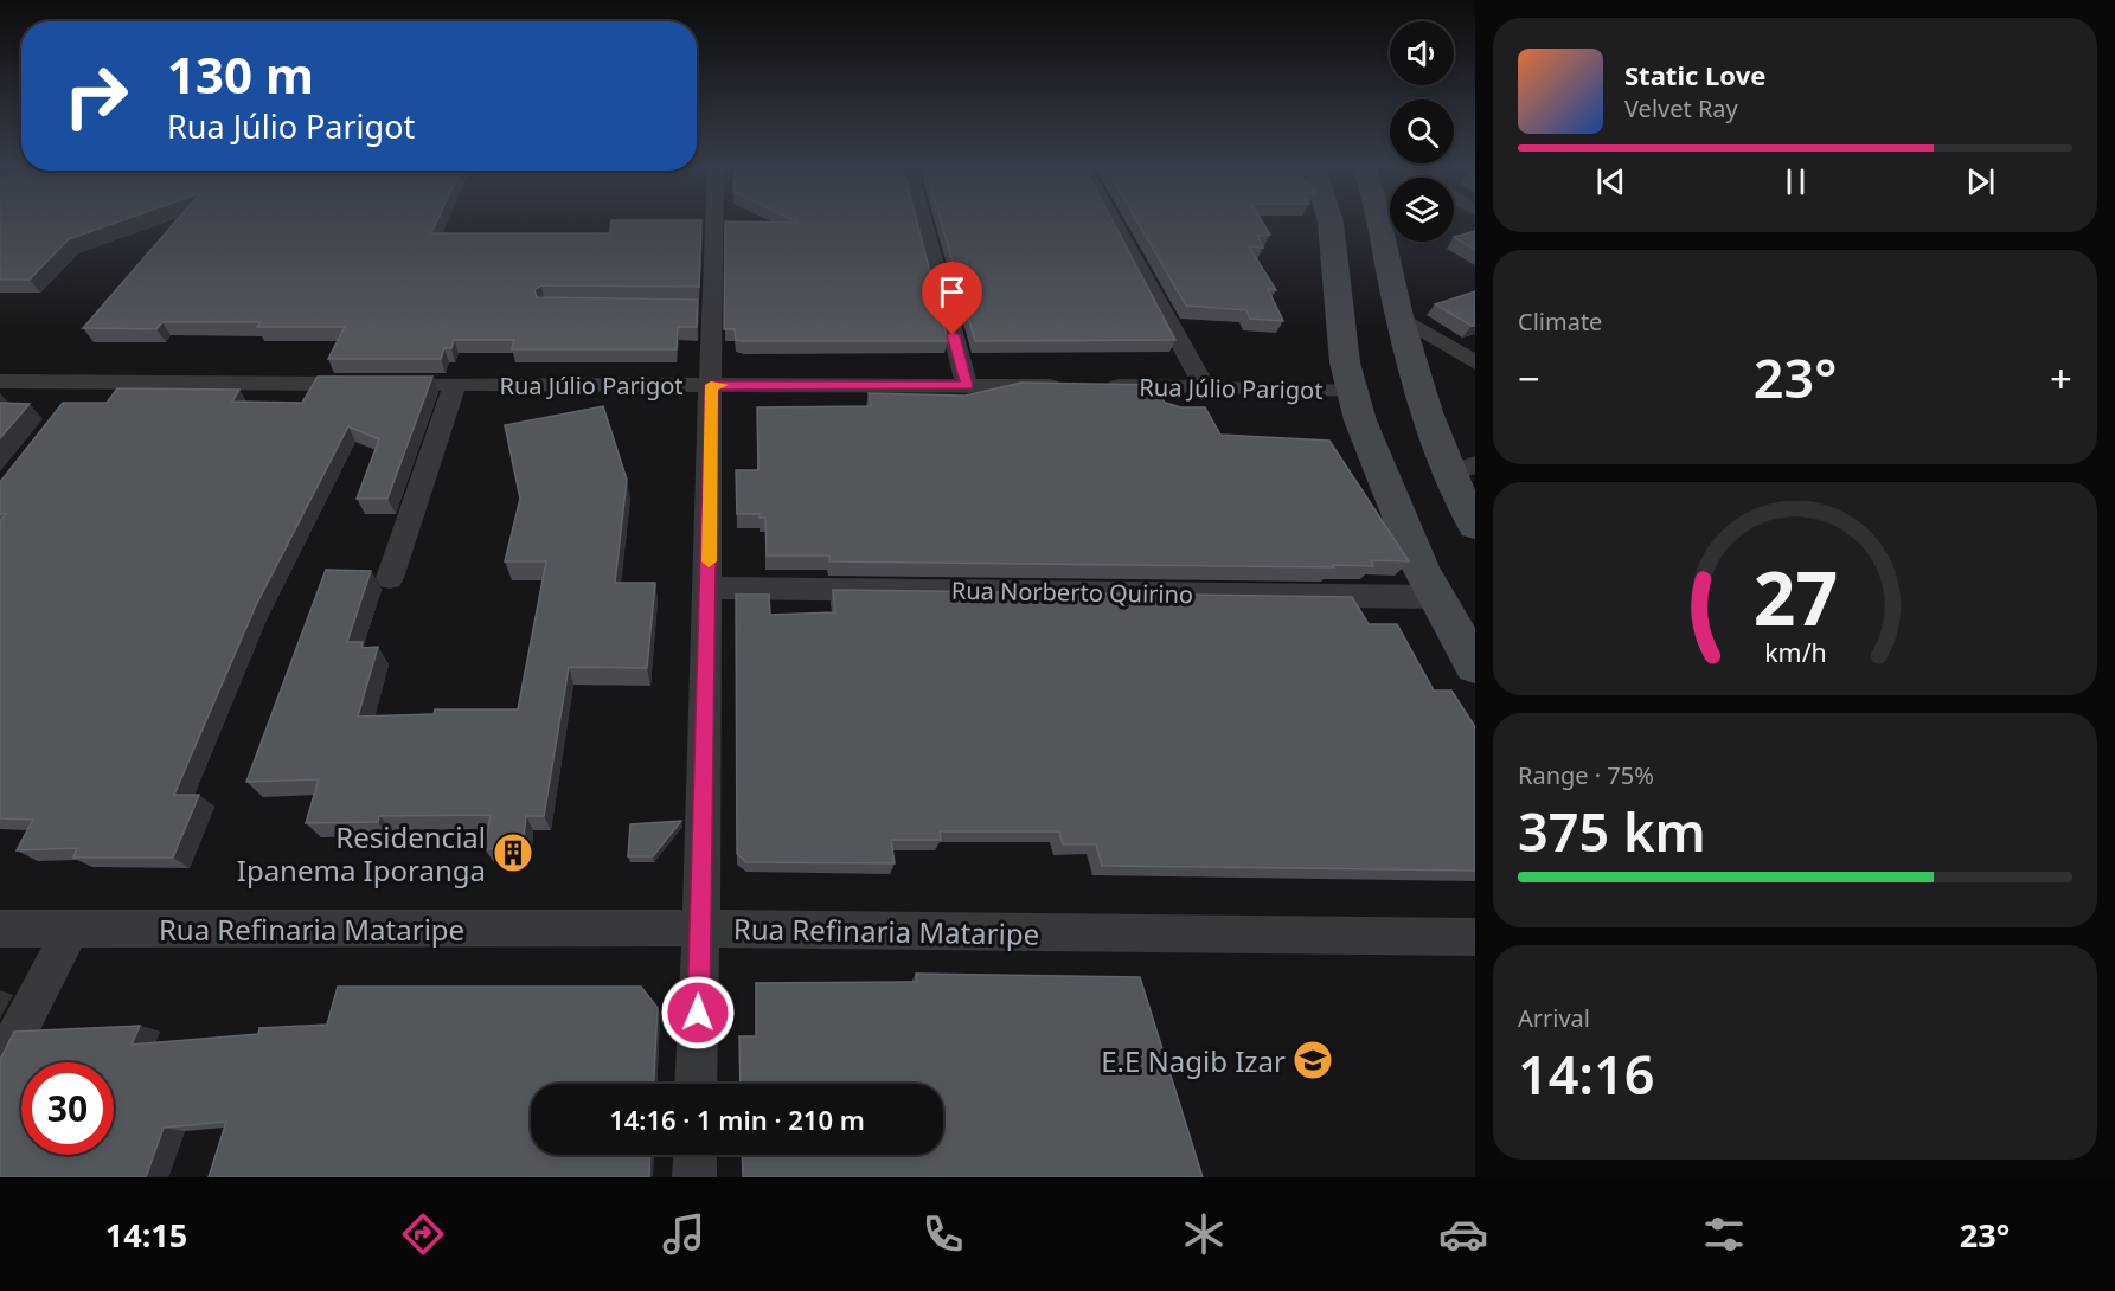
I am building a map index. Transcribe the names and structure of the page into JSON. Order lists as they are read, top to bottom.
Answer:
{
  "streets": {
    "street": ["Rua Júlio Parigot", "Rua Norberto Quirino", "Rua Refinaria Mataripe"]
  },
  "places": {
    "building": ["Residencial Ipanema Iporanga"],
    "school or university": ["E.E Nagib Izar"]
  },
  "page": {
    "turn": ["130 m", "Rua Júlio Parigot"],
    "song": ["Static Love", "Velvet Ray"],
    "tile": [
      "Climate",
      ["Range · 75%", "375 km"],
      ["Arrival", "14:16"]
    ],
    "heat": ["−", "23°", "+"],
    "limit": "30",
    "trip": "14:16 · 1 min · 210 m",
    "tabs": ["14:15", "23°"],
    "gauge": ["27", "km/h"]
  }
}
